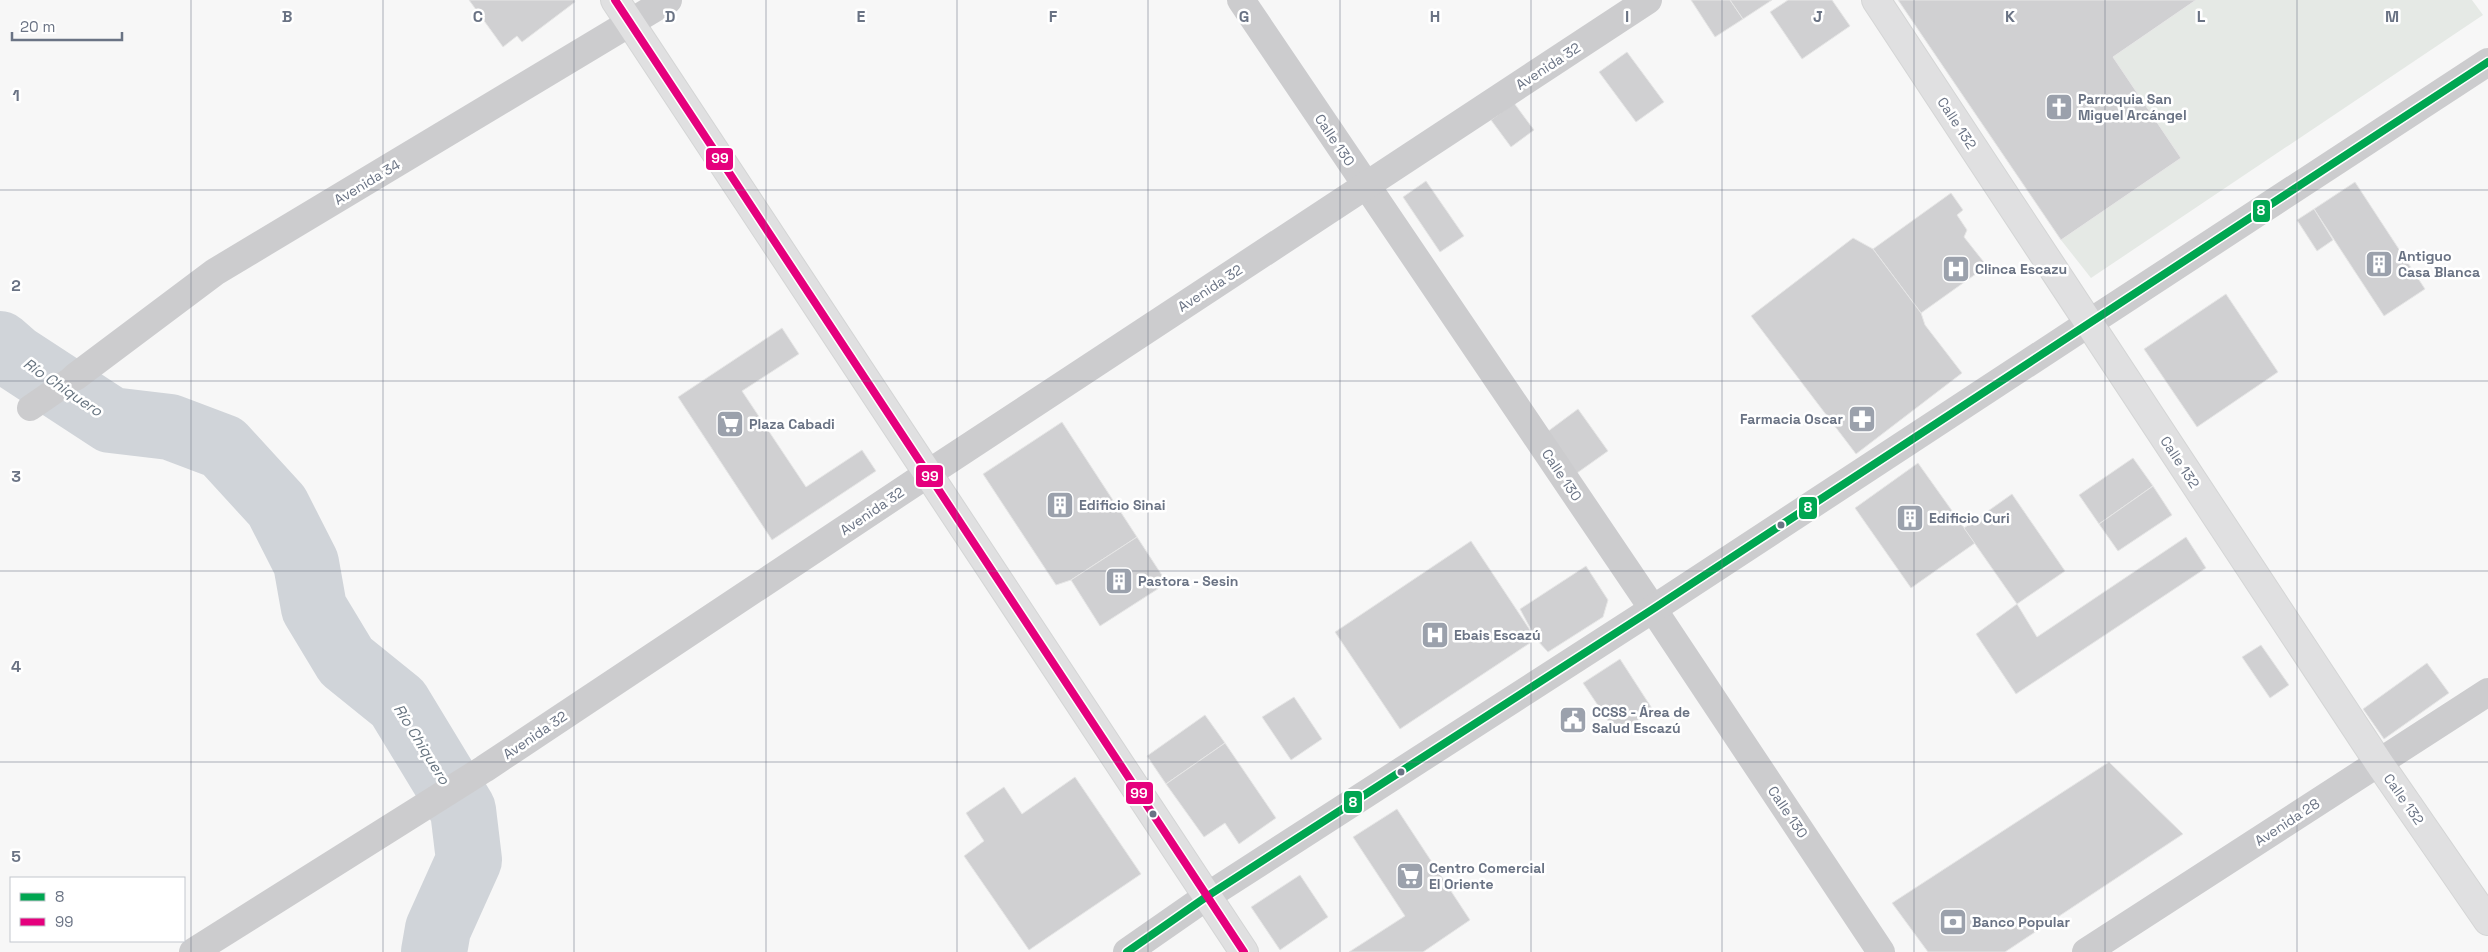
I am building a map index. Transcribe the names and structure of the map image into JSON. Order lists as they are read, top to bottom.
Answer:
{
  "streets": {
    "main road": ["Calle 132"],
    "street": [
      "Avenida 32",
      "Calle 130",
      "Avenida 34",
      "Avenida 28"
    ]
  },
  "crossings": [
    ["Avenida 32", "Calle 130"],
    ["Calle 132", "Avenida 28"]
  ],
  "water": ["Río Chiquero"],
  "places": {
    "church": ["Parroquia San Miguel Arcángel"],
    "building": [
      "Antiguo Casa Blanca",
      "Edificio Sinai",
      "Edificio Curi",
      "Pastora - Sesin"
    ],
    "hospital": ["Clinca Escazu", "Ebais Escazú"],
    "pharmacy": ["Farmacia Oscar"],
    "supermarket": ["Plaza Cabadi", "Centro Comercial El Oriente"],
    "public building": ["CCSS - Área de Salud Escazú"],
    "bank": ["Banco Popular"]
  },
  "lines": ["transit line 99", "transit line 8"],
  "legend": ["8", "99"],
  "scale_bar": "20 m",
  "grid": {
    "columns": [
      "B",
      "C",
      "D",
      "E",
      "F",
      "G",
      "H",
      "I",
      "J",
      "K",
      "L",
      "M"
    ],
    "rows": [
      "1",
      "2",
      "3",
      "4",
      "5"
    ]
  }
}
